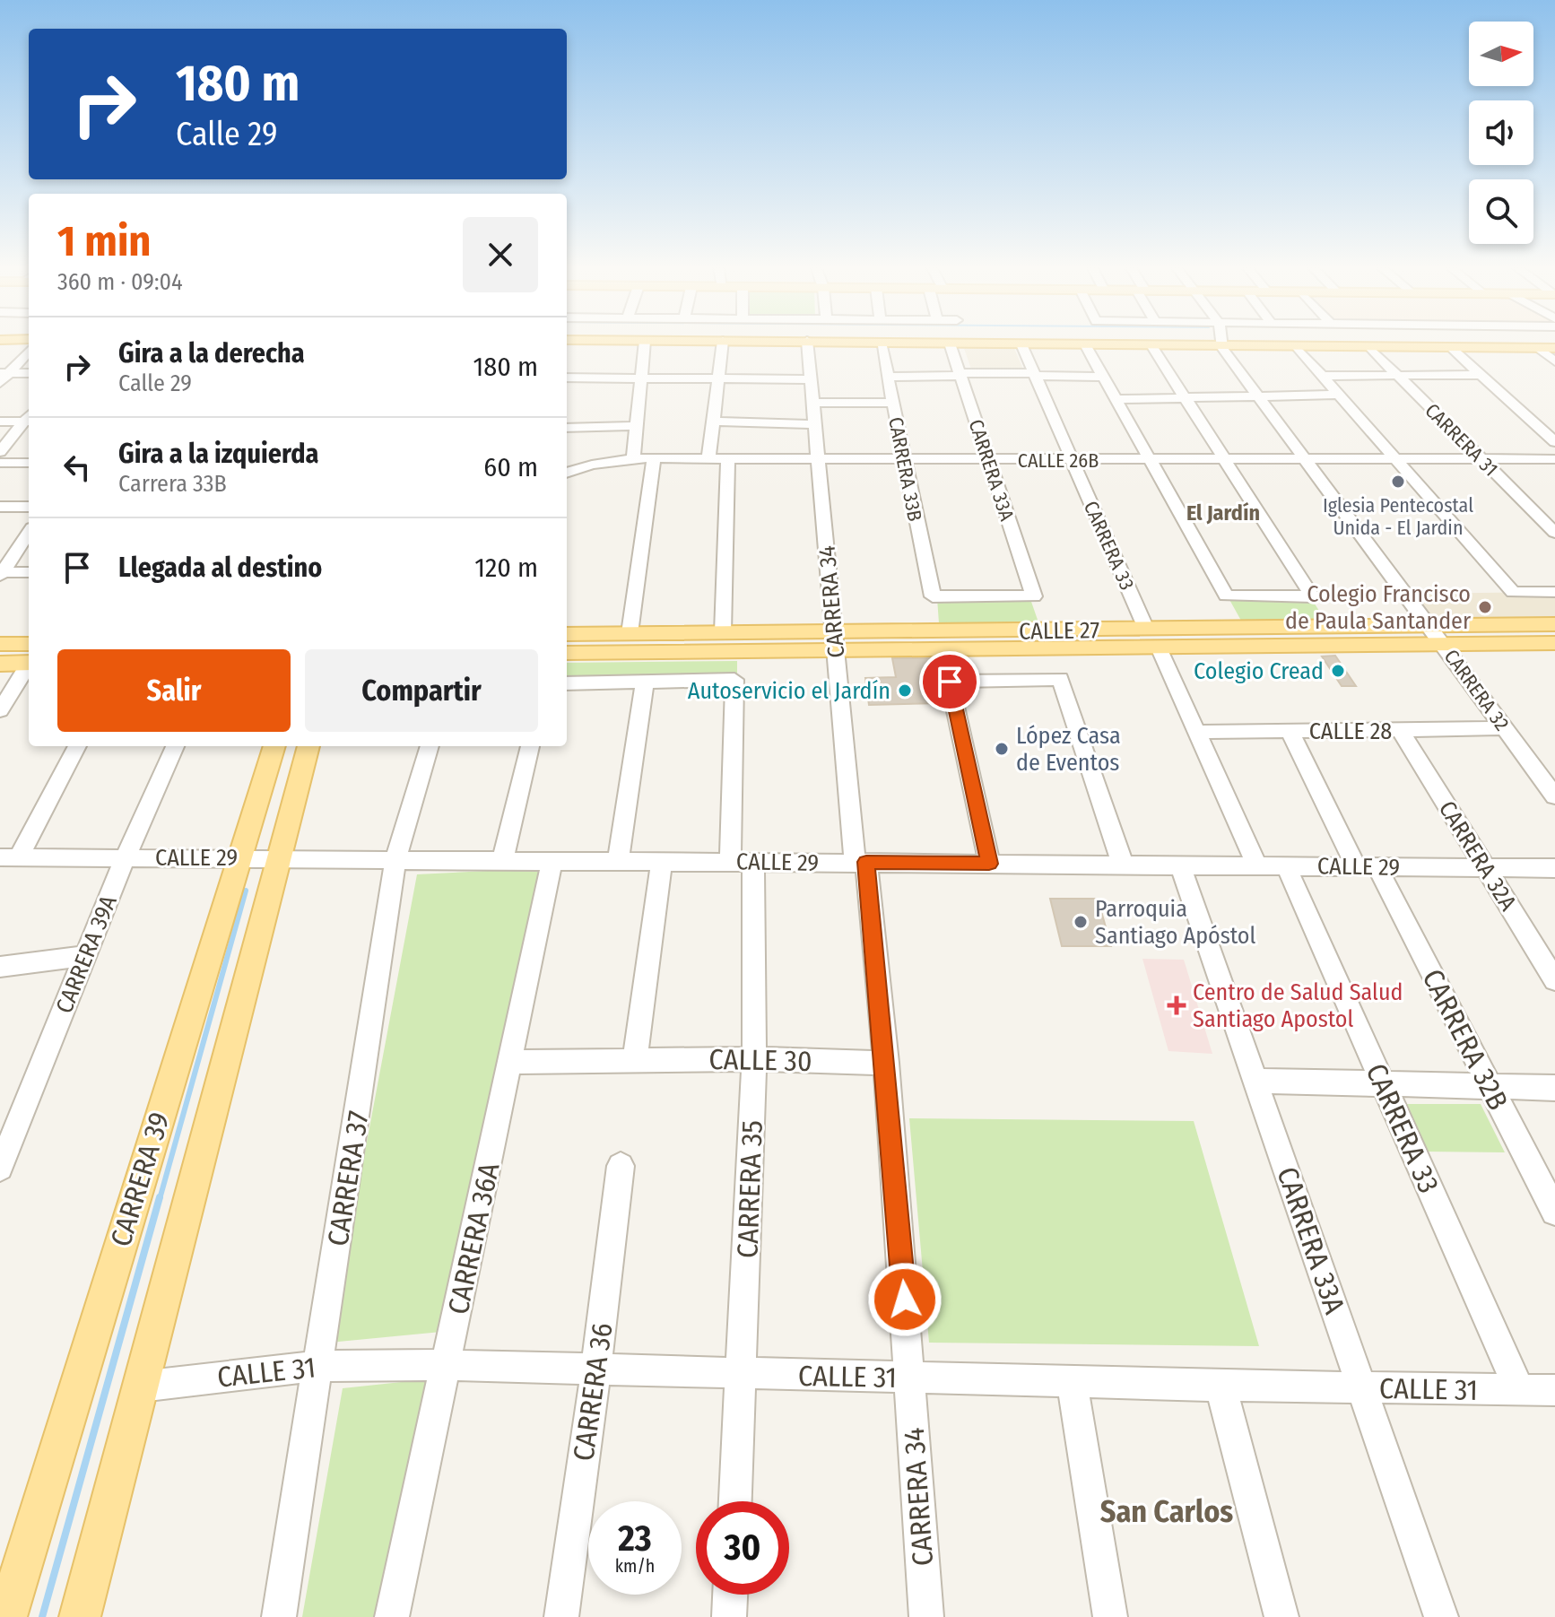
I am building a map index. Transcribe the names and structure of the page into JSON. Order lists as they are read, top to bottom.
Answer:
{
  "streets": {
    "main road": ["CALLE 27", "CARRERA 39"],
    "street": [
      "CARRERA 31",
      "CALLE 26B",
      "CARRERA 33B",
      "CARRERA 33A",
      "CARRERA 33",
      "CARRERA 34",
      "CARRERA 32",
      "CALLE 28",
      "CARRERA 32A",
      "CALLE 29",
      "CARRERA 39A",
      "CARRERA 32B",
      "CALLE 30",
      "CARRERA 37",
      "CARRERA 35",
      "CARRERA 36A",
      "CALLE 31",
      "CARRERA 36"
    ]
  },
  "crossings": [
    ["CARRERA 31", "CALLE 26B"],
    ["CALLE 26B", "CARRERA 33B"],
    ["CALLE 26B", "CARRERA 33A"],
    ["CALLE 26B", "CARRERA 33"],
    ["CALLE 26B", "CARRERA 34"],
    ["CALLE 26B", "CARRERA 32"],
    ["CARRERA 33B", "CARRERA 33A"],
    ["CARRERA 33A", "CALLE 29"],
    ["CARRERA 33A", "CALLE 31"],
    ["CARRERA 33", "CALLE 27"],
    ["CARRERA 33", "CALLE 29"],
    ["CARRERA 33", "CALLE 31"],
    ["CARRERA 34", "CALLE 27"],
    ["CARRERA 34", "CALLE 29"],
    ["CARRERA 34", "CALLE 30"],
    ["CARRERA 34", "CALLE 31"],
    ["CALLE 27", "CARRERA 32"],
    ["CARRERA 32", "CALLE 28"],
    ["CALLE 28", "CARRERA 32A"],
    ["CALLE 28", "CARRERA 32B"],
    ["CARRERA 32A", "CALLE 29"],
    ["CALLE 29", "CARRERA 39A"],
    ["CALLE 29", "CARRERA 32B"],
    ["CALLE 29", "CARRERA 37"],
    ["CALLE 29", "CARRERA 39"],
    ["CALLE 29", "CARRERA 35"],
    ["CALLE 29", "CARRERA 36A"],
    ["CALLE 30", "CARRERA 35"],
    ["CALLE 30", "CARRERA 36A"],
    ["CARRERA 37", "CALLE 31"],
    ["CARRERA 39", "CALLE 31"],
    ["CARRERA 35", "CALLE 31"],
    ["CARRERA 36A", "CALLE 31"],
    ["CALLE 31", "CARRERA 36"]
  ],
  "districts": ["El Jardín", "San Carlos"],
  "places": {
    "other": [
      "Iglesia Pentecostal Unida - El Jardin",
      "Colegio Francisco de Paula Santander",
      "Colegio Cread",
      "Autoservicio el Jardín",
      "López Casa de Eventos",
      "Parroquia Santiago Apóstol"
    ],
    "health": ["Centro de Salud Salud Santiago Apostol"]
  },
  "north": "right",
  "page": {
    "turn": ["180 m", "Calle 29"],
    "heading": ["1 min", "360 m · 09:04"],
    "list": [
      {
        "name": "Gira a la derecha",
        "note": "Calle 29",
        "value": "180 m"
      },
      {
        "name": "Gira a la izquierda",
        "note": "Carrera 33B",
        "value": "60 m"
      },
      {
        "name": "Llegada al destino",
        "value": "120 m"
      }
    ],
    "buttons": ["Salir", "Compartir"],
    "speed": "23 km/h",
    "limit": "30"
  }
}
